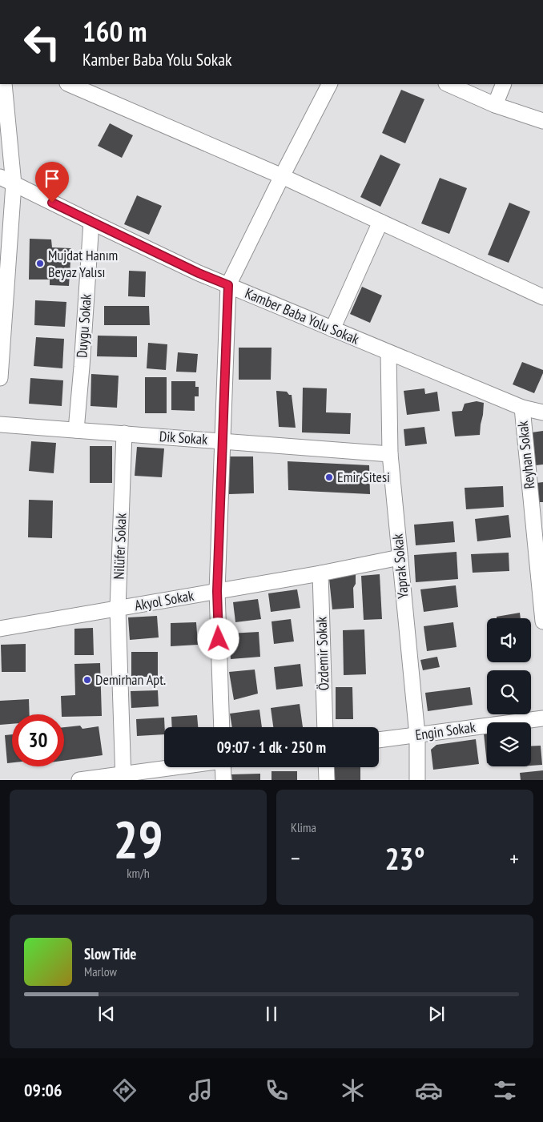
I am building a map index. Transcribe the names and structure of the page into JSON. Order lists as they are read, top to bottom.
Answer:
{
  "streets": {
    "street": [
      "Kamber Baba Yolu Sokak",
      "Duygu Sokak",
      "Dik Sokak",
      "Reyhan Sokak",
      "Nilüfer Sokak",
      "Yaprak Sokak",
      "Akyol Sokak",
      "Özdemir Sokak",
      "Engin Sokak"
    ]
  },
  "crossings": [
    ["Kamber Baba Yolu Sokak", "Duygu Sokak"],
    ["Kamber Baba Yolu Sokak", "Reyhan Sokak"],
    ["Kamber Baba Yolu Sokak", "Yaprak Sokak"],
    ["Duygu Sokak", "Dik Sokak"],
    ["Dik Sokak", "Nilüfer Sokak"],
    ["Dik Sokak", "Yaprak Sokak"],
    ["Nilüfer Sokak", "Akyol Sokak"],
    ["Yaprak Sokak", "Akyol Sokak"],
    ["Yaprak Sokak", "Engin Sokak"],
    ["Akyol Sokak", "Özdemir Sokak"]
  ],
  "places": ["Mujdat Hanım Beyaz Yalısı", "Emir Sitesi", "Demirhan Apt."],
  "page": {
    "turn": ["160 m", "Kamber Baba Yolu Sokak"],
    "limit": "30",
    "trip": "09:07 · 1 dk · 250 m",
    "tile": [
      ["29", "km/h"],
      "Klima"
    ],
    "heat": ["−", "23°", "+"],
    "song": ["Slow Tide", "Marlow"],
    "tabs": "09:06"
  }
}
